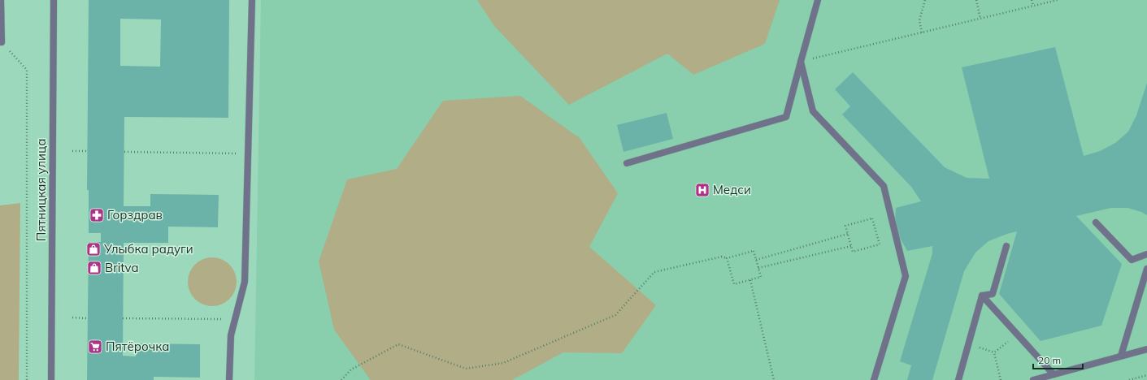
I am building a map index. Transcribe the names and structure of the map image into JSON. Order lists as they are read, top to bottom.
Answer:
{
  "streets": {
    "street": ["Пятницкая улица"]
  },
  "places": {
    "hospital": ["Медси"],
    "pharmacy": ["Горздрав"],
    "shop": ["Улыбка радуги", "Britva"],
    "supermarket": ["Пятёрочка"]
  },
  "scale_bar": "20 m"
}
